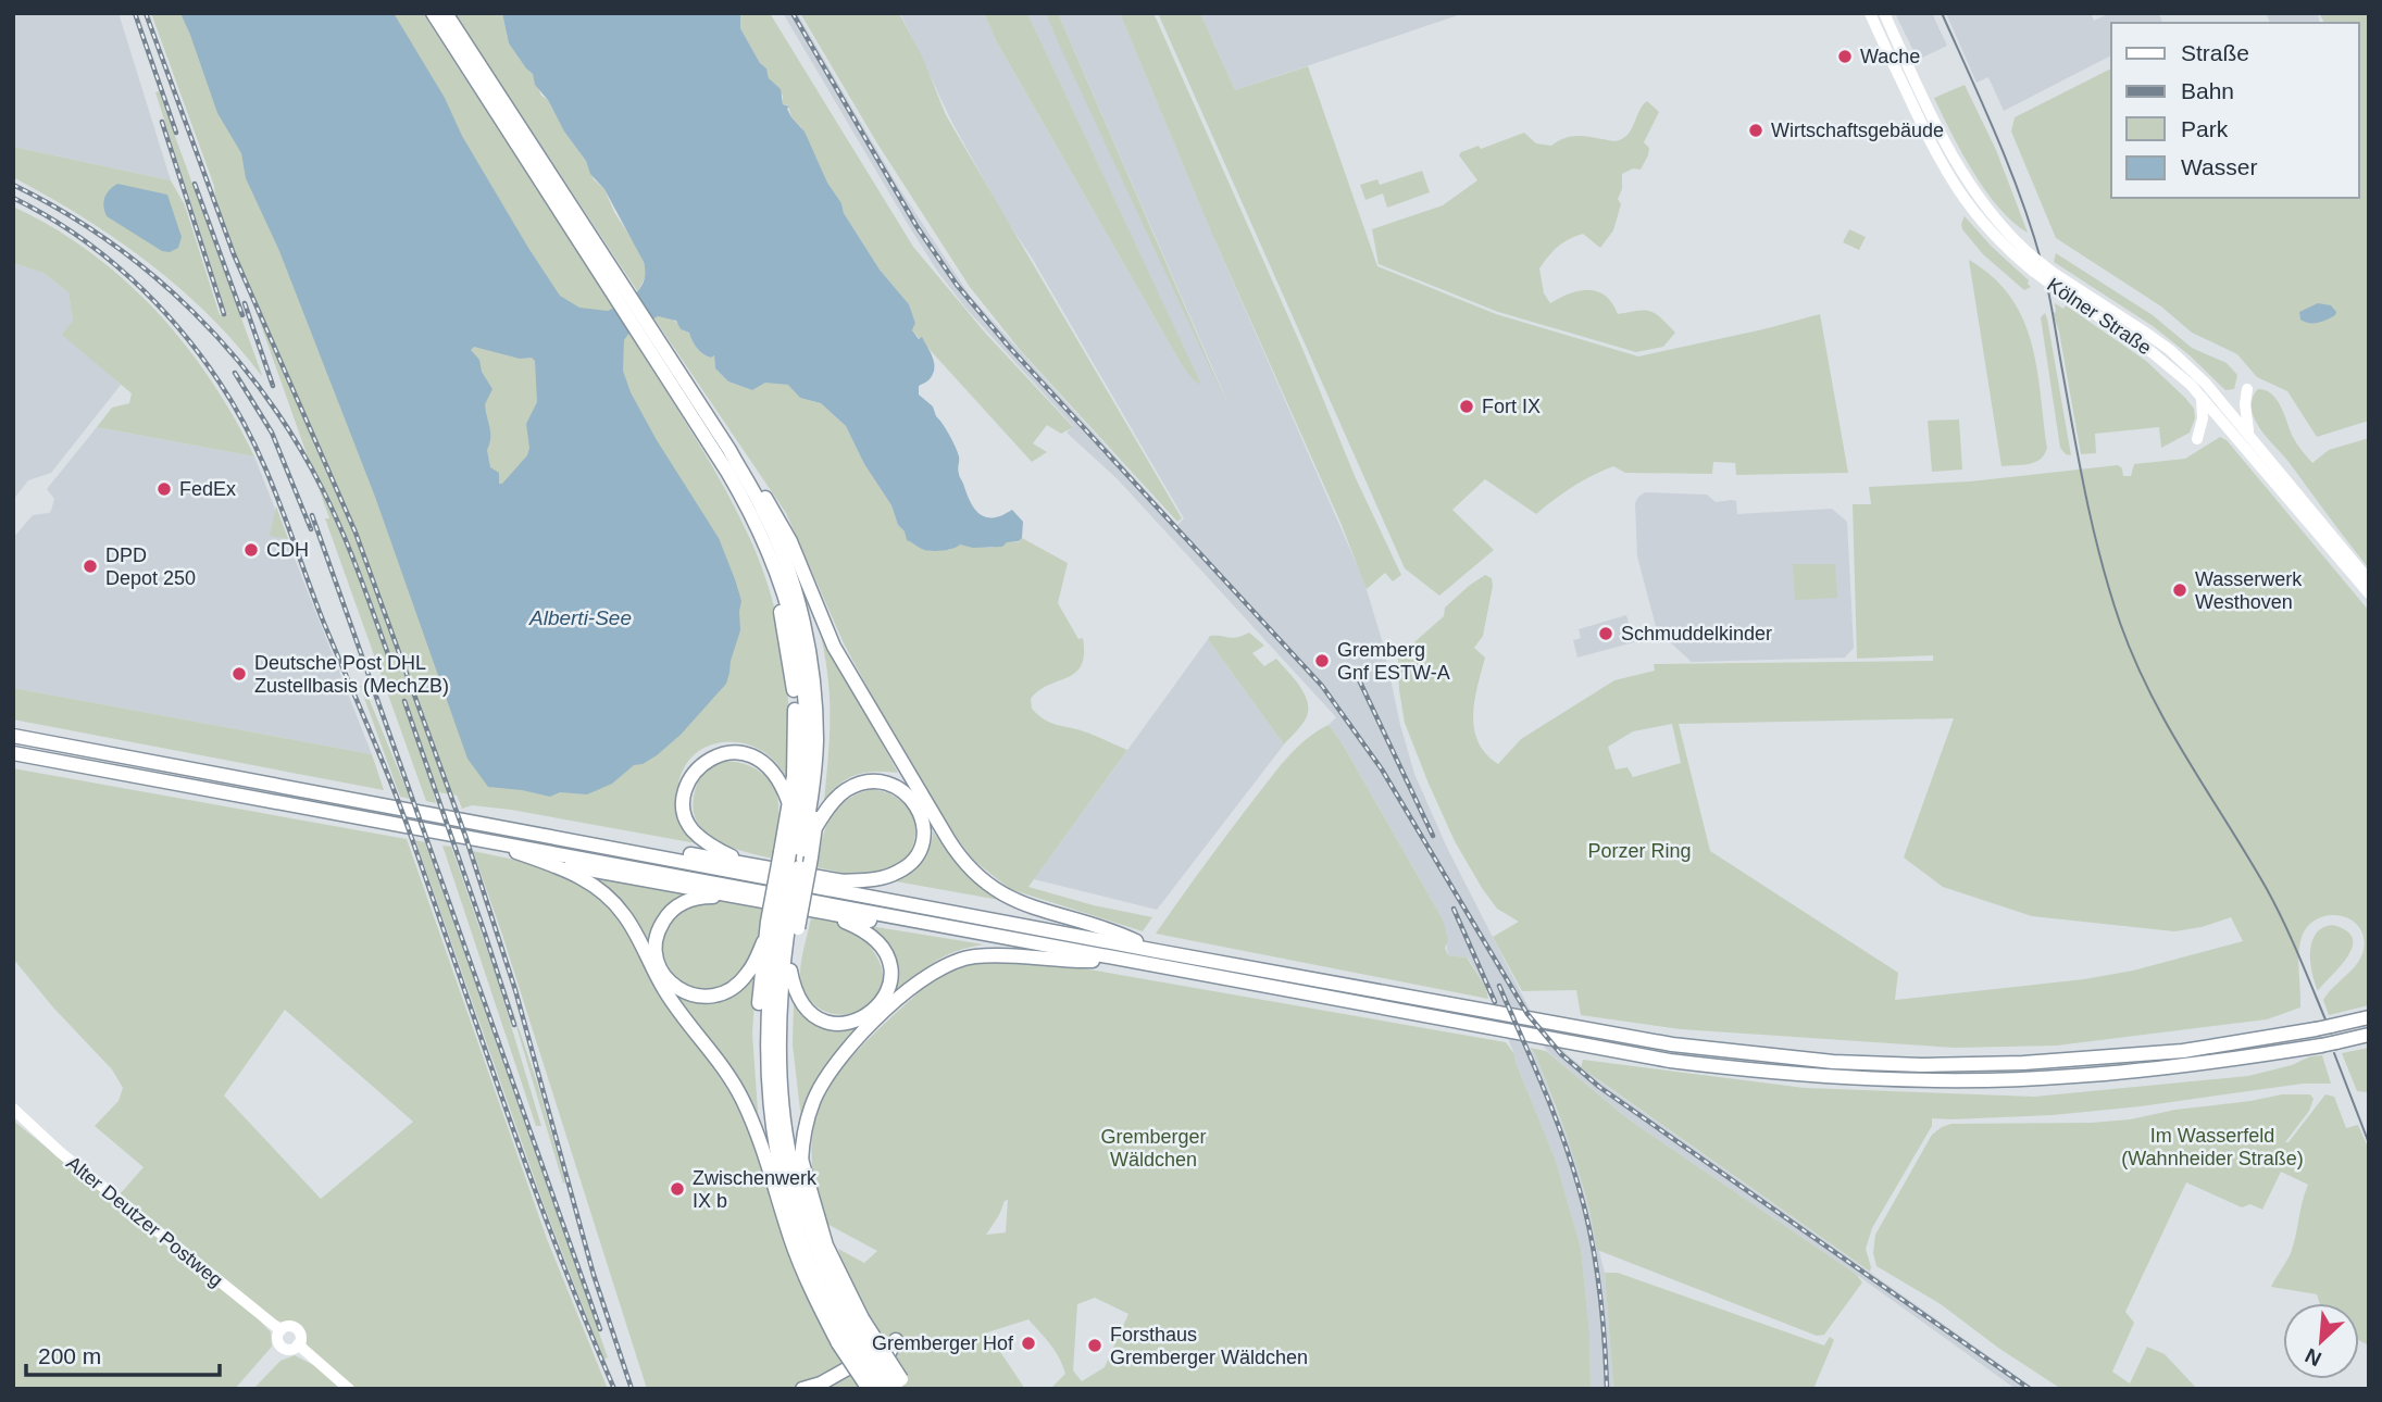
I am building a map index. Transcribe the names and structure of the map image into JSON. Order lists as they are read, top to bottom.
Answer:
{
  "streets": {
    "main road": ["Kölner Straße", "Alter Deutzer Postweg"]
  },
  "water": ["Alberti-See"],
  "parks": ["Porzer Ring", "Im Wasserfeld (Wahnheider Straße)", "Gremberger Wäldchen"],
  "places": [
    "Wache",
    "Wirtschaftsgebäude",
    "Fort IX",
    "FedEx",
    "CDH",
    "DPD Depot 250",
    "Wasserwerk Westhoven",
    "Schmuddelkinder",
    "Gremberg Gnf ESTW-A",
    "Deutsche Post DHL Zustellbasis (MechZB)",
    "Zwischenwerk IX b",
    "Gremberger Hof",
    "Forsthaus Gremberger Wäldchen"
  ],
  "legend": [
    "Straße",
    "Bahn",
    "Park",
    "Wasser"
  ],
  "scale_bar": "200 m",
  "north": "bottom left"
}
